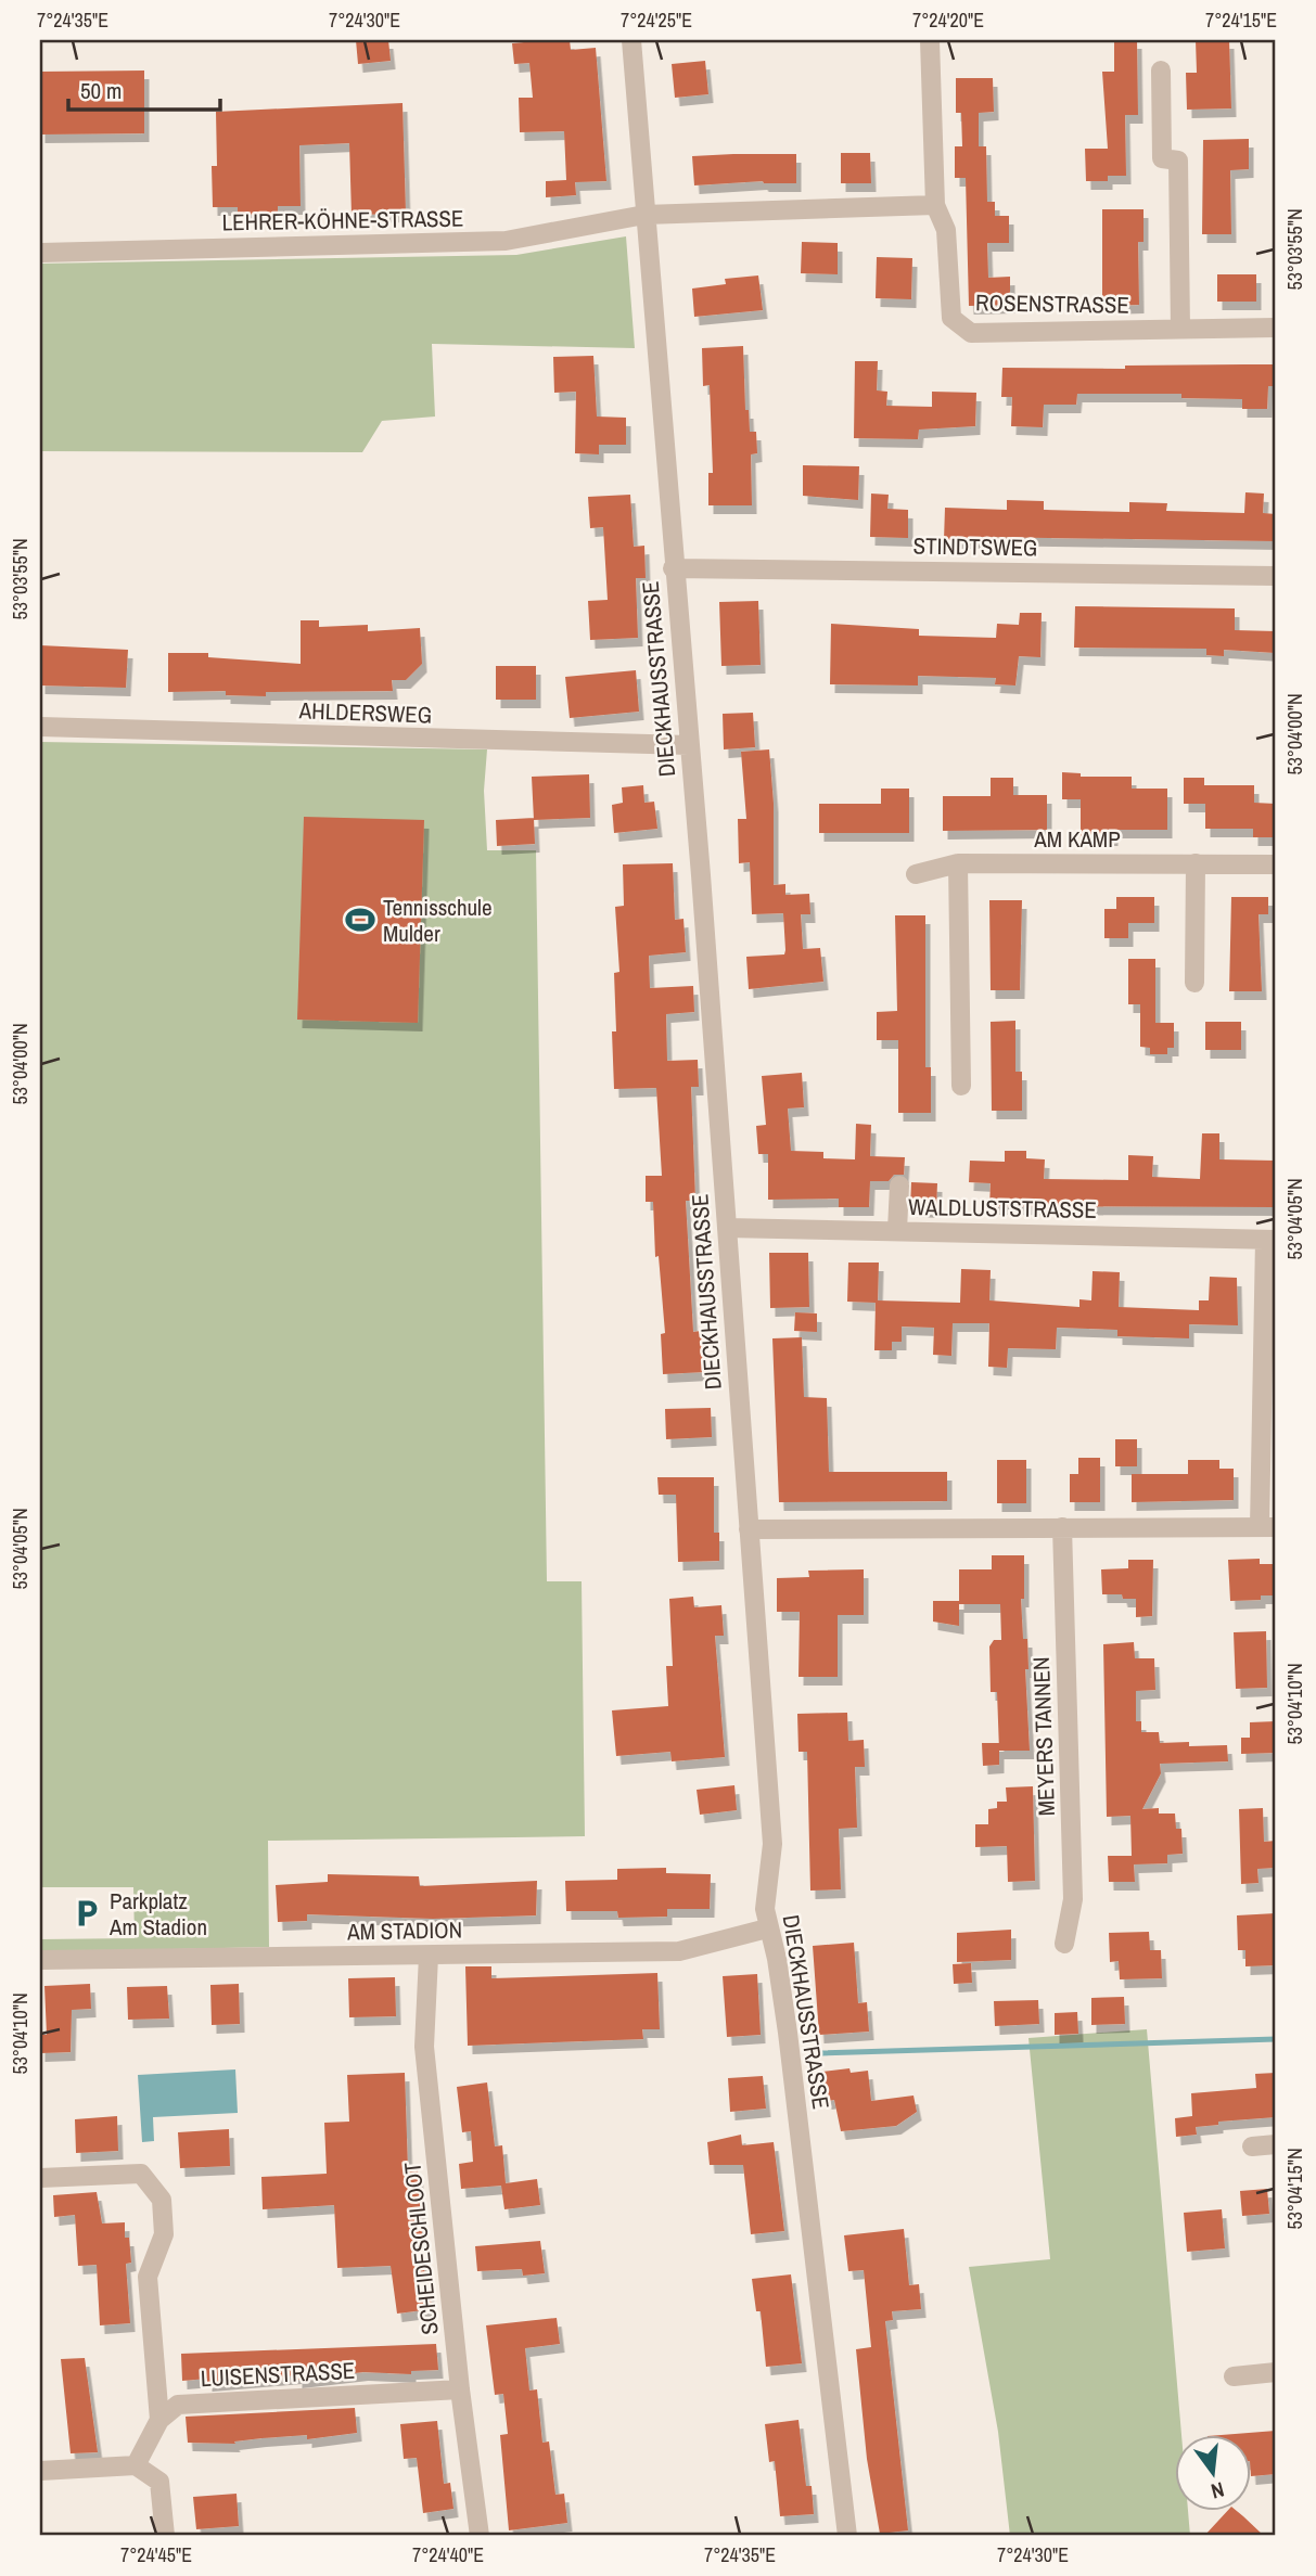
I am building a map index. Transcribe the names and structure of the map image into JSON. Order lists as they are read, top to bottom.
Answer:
{
  "streets": {
    "street": [
      "LEHRER-KÖHNE-STRASSE",
      "ROSENSTRASSE",
      "STINDTSWEG",
      "DIECKHAUSSTRASSE",
      "AHLDERSWEG",
      "AM KAMP",
      "WALDLUSTSTRASSE",
      "MEYERS TANNEN",
      "AM STADION",
      "SCHEIDESCHLOOT",
      "LUISENSTRASSE"
    ]
  },
  "crossings": [
    ["LEHRER-KÖHNE-STRASSE", "DIECKHAUSSTRASSE"],
    ["STINDTSWEG", "DIECKHAUSSTRASSE"],
    ["DIECKHAUSSTRASSE", "AHLDERSWEG"],
    ["DIECKHAUSSTRASSE", "WALDLUSTSTRASSE"],
    ["DIECKHAUSSTRASSE", "AM STADION"],
    ["AM STADION", "SCHEIDESCHLOOT"],
    ["SCHEIDESCHLOOT", "LUISENSTRASSE"]
  ],
  "places": {
    "sports": ["Tennisschule Mulder"],
    "parking": ["Parkplatz Am Stadion"]
  },
  "scale_bar": "50 m",
  "north": "bottom",
  "coordinates": [
    "7°24'35\"E",
    "7°24'30\"E",
    "7°24'25\"E",
    "7°24'20\"E",
    "7°24'15\"E",
    "53°03'55\"N",
    "53°04'00\"N",
    "53°04'05\"N",
    "53°04'10\"N",
    "53°04'15\"N",
    "7°24'45\"E",
    "7°24'40\"E"
  ]
}
